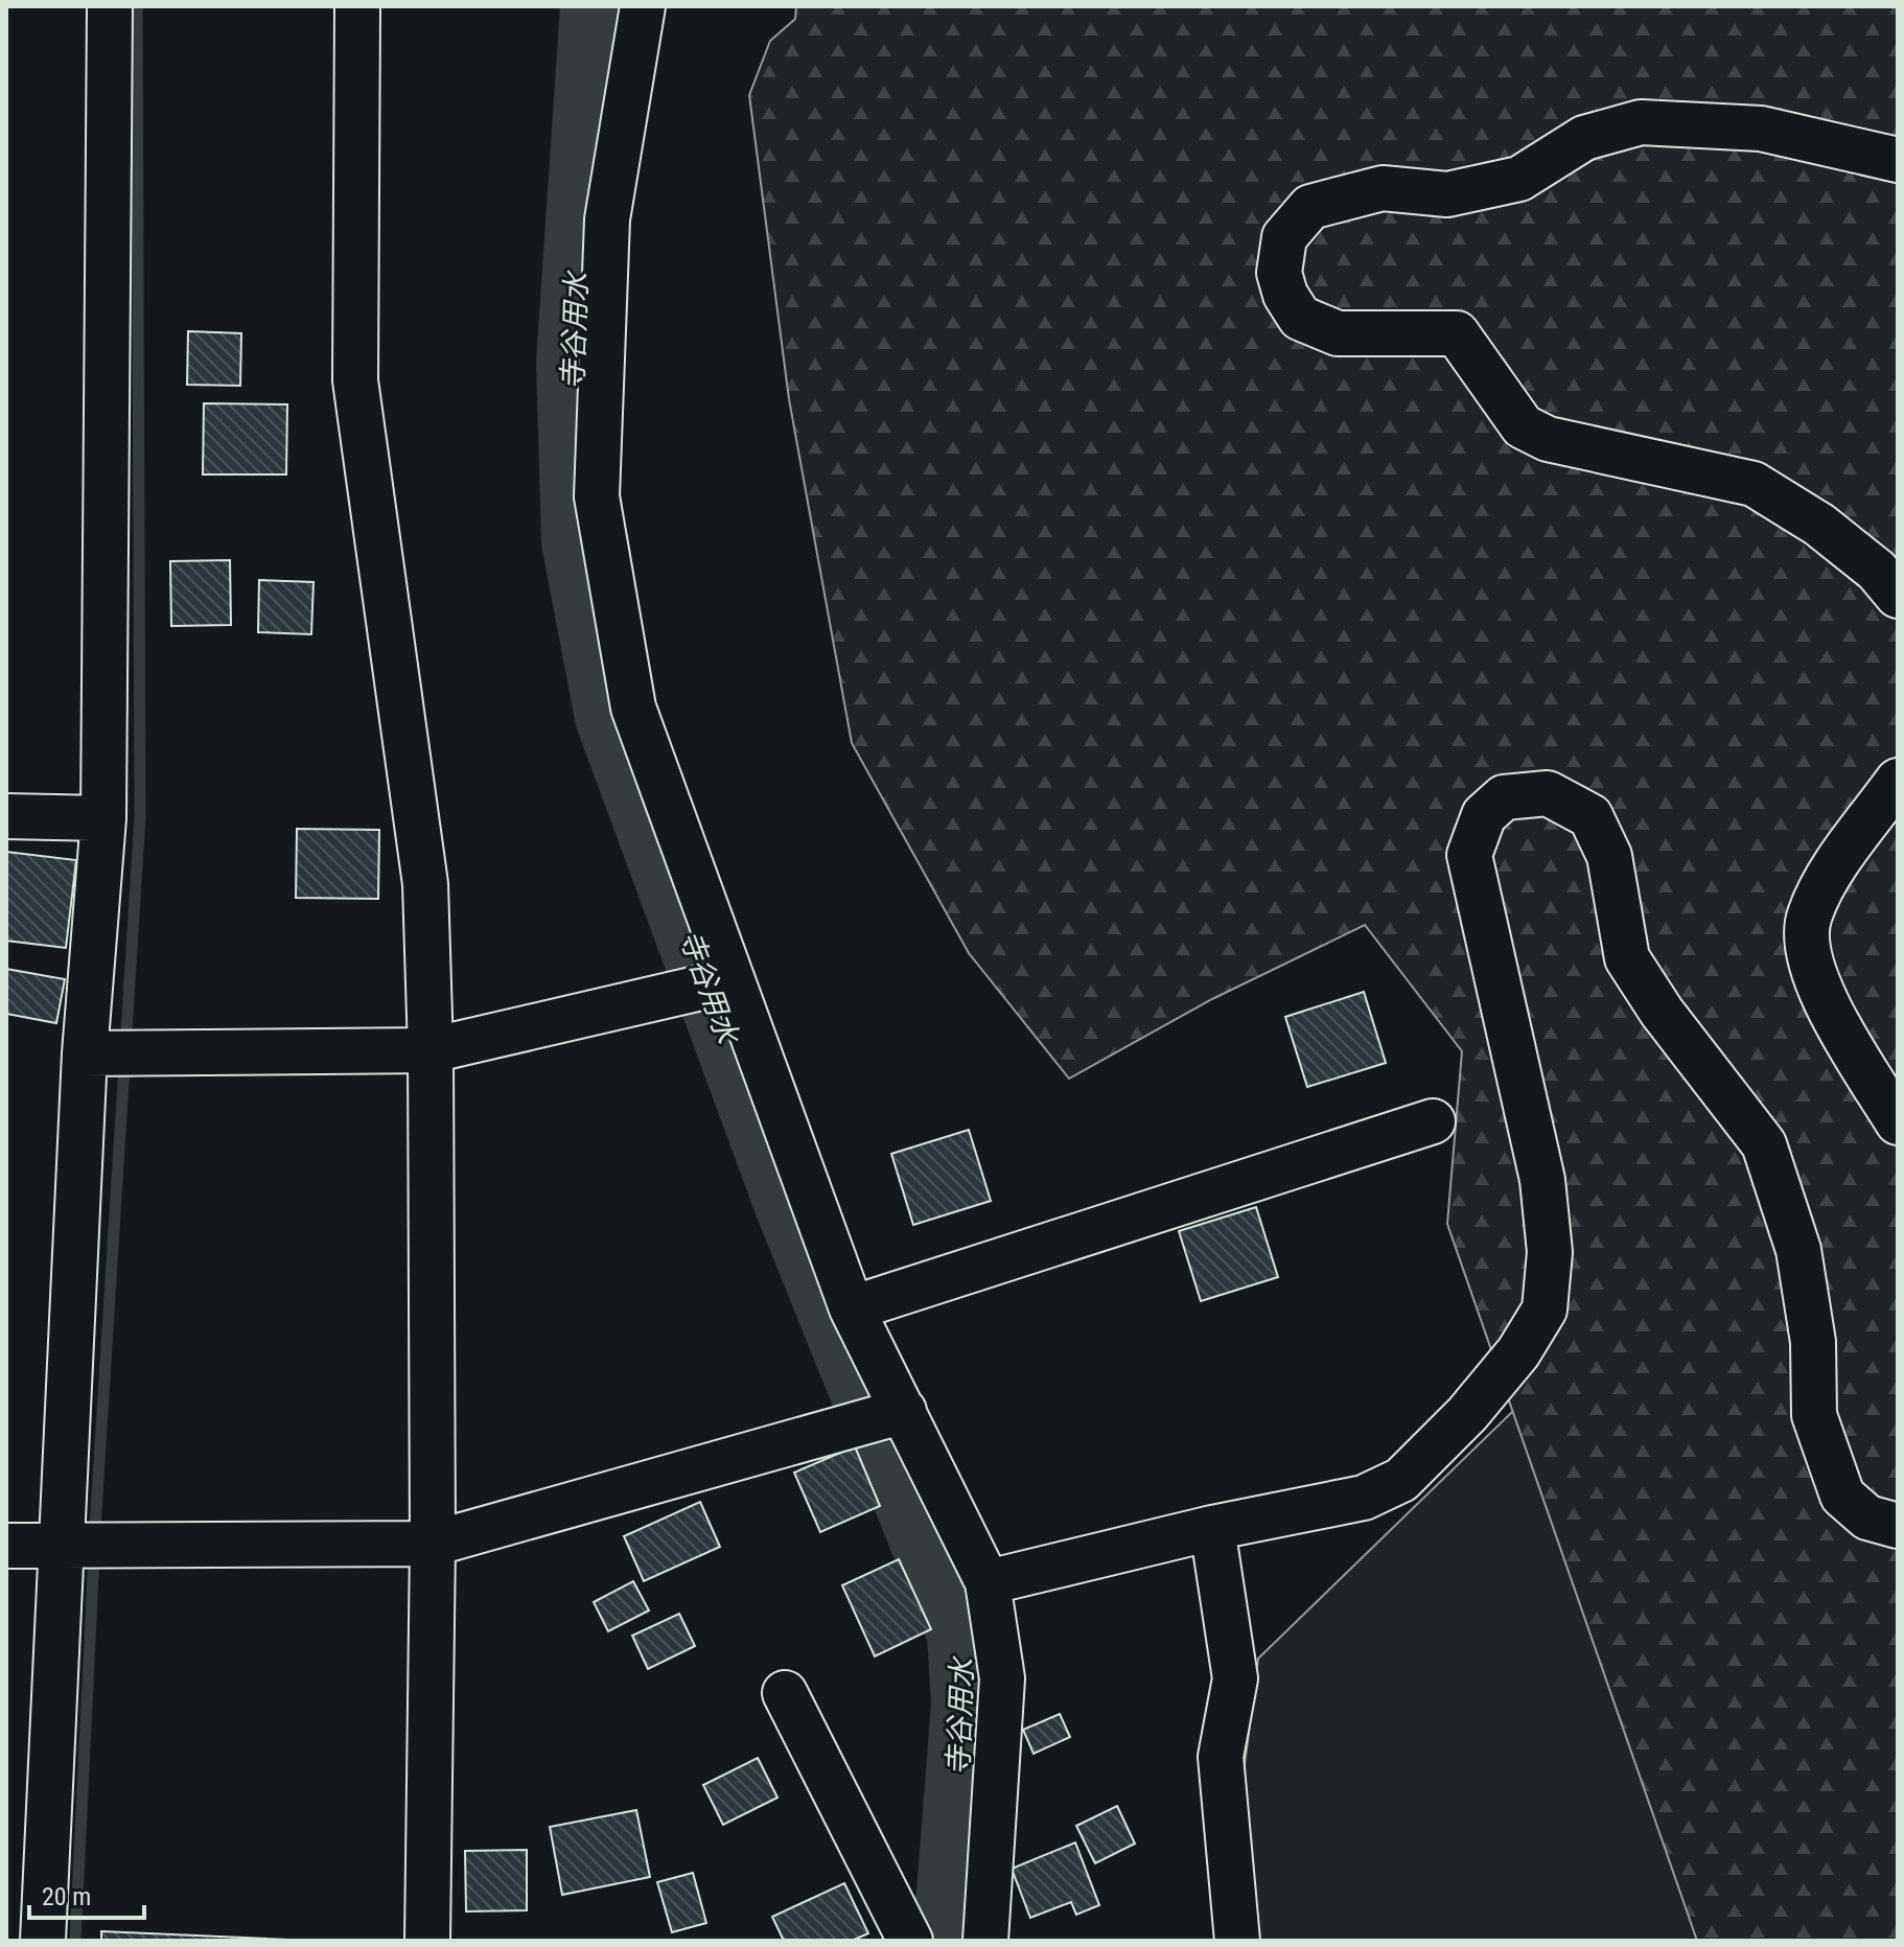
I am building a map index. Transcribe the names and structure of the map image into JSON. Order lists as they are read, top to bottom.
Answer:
{
  "water": ["寺谷用水"],
  "scale_bar": "20 m"
}
